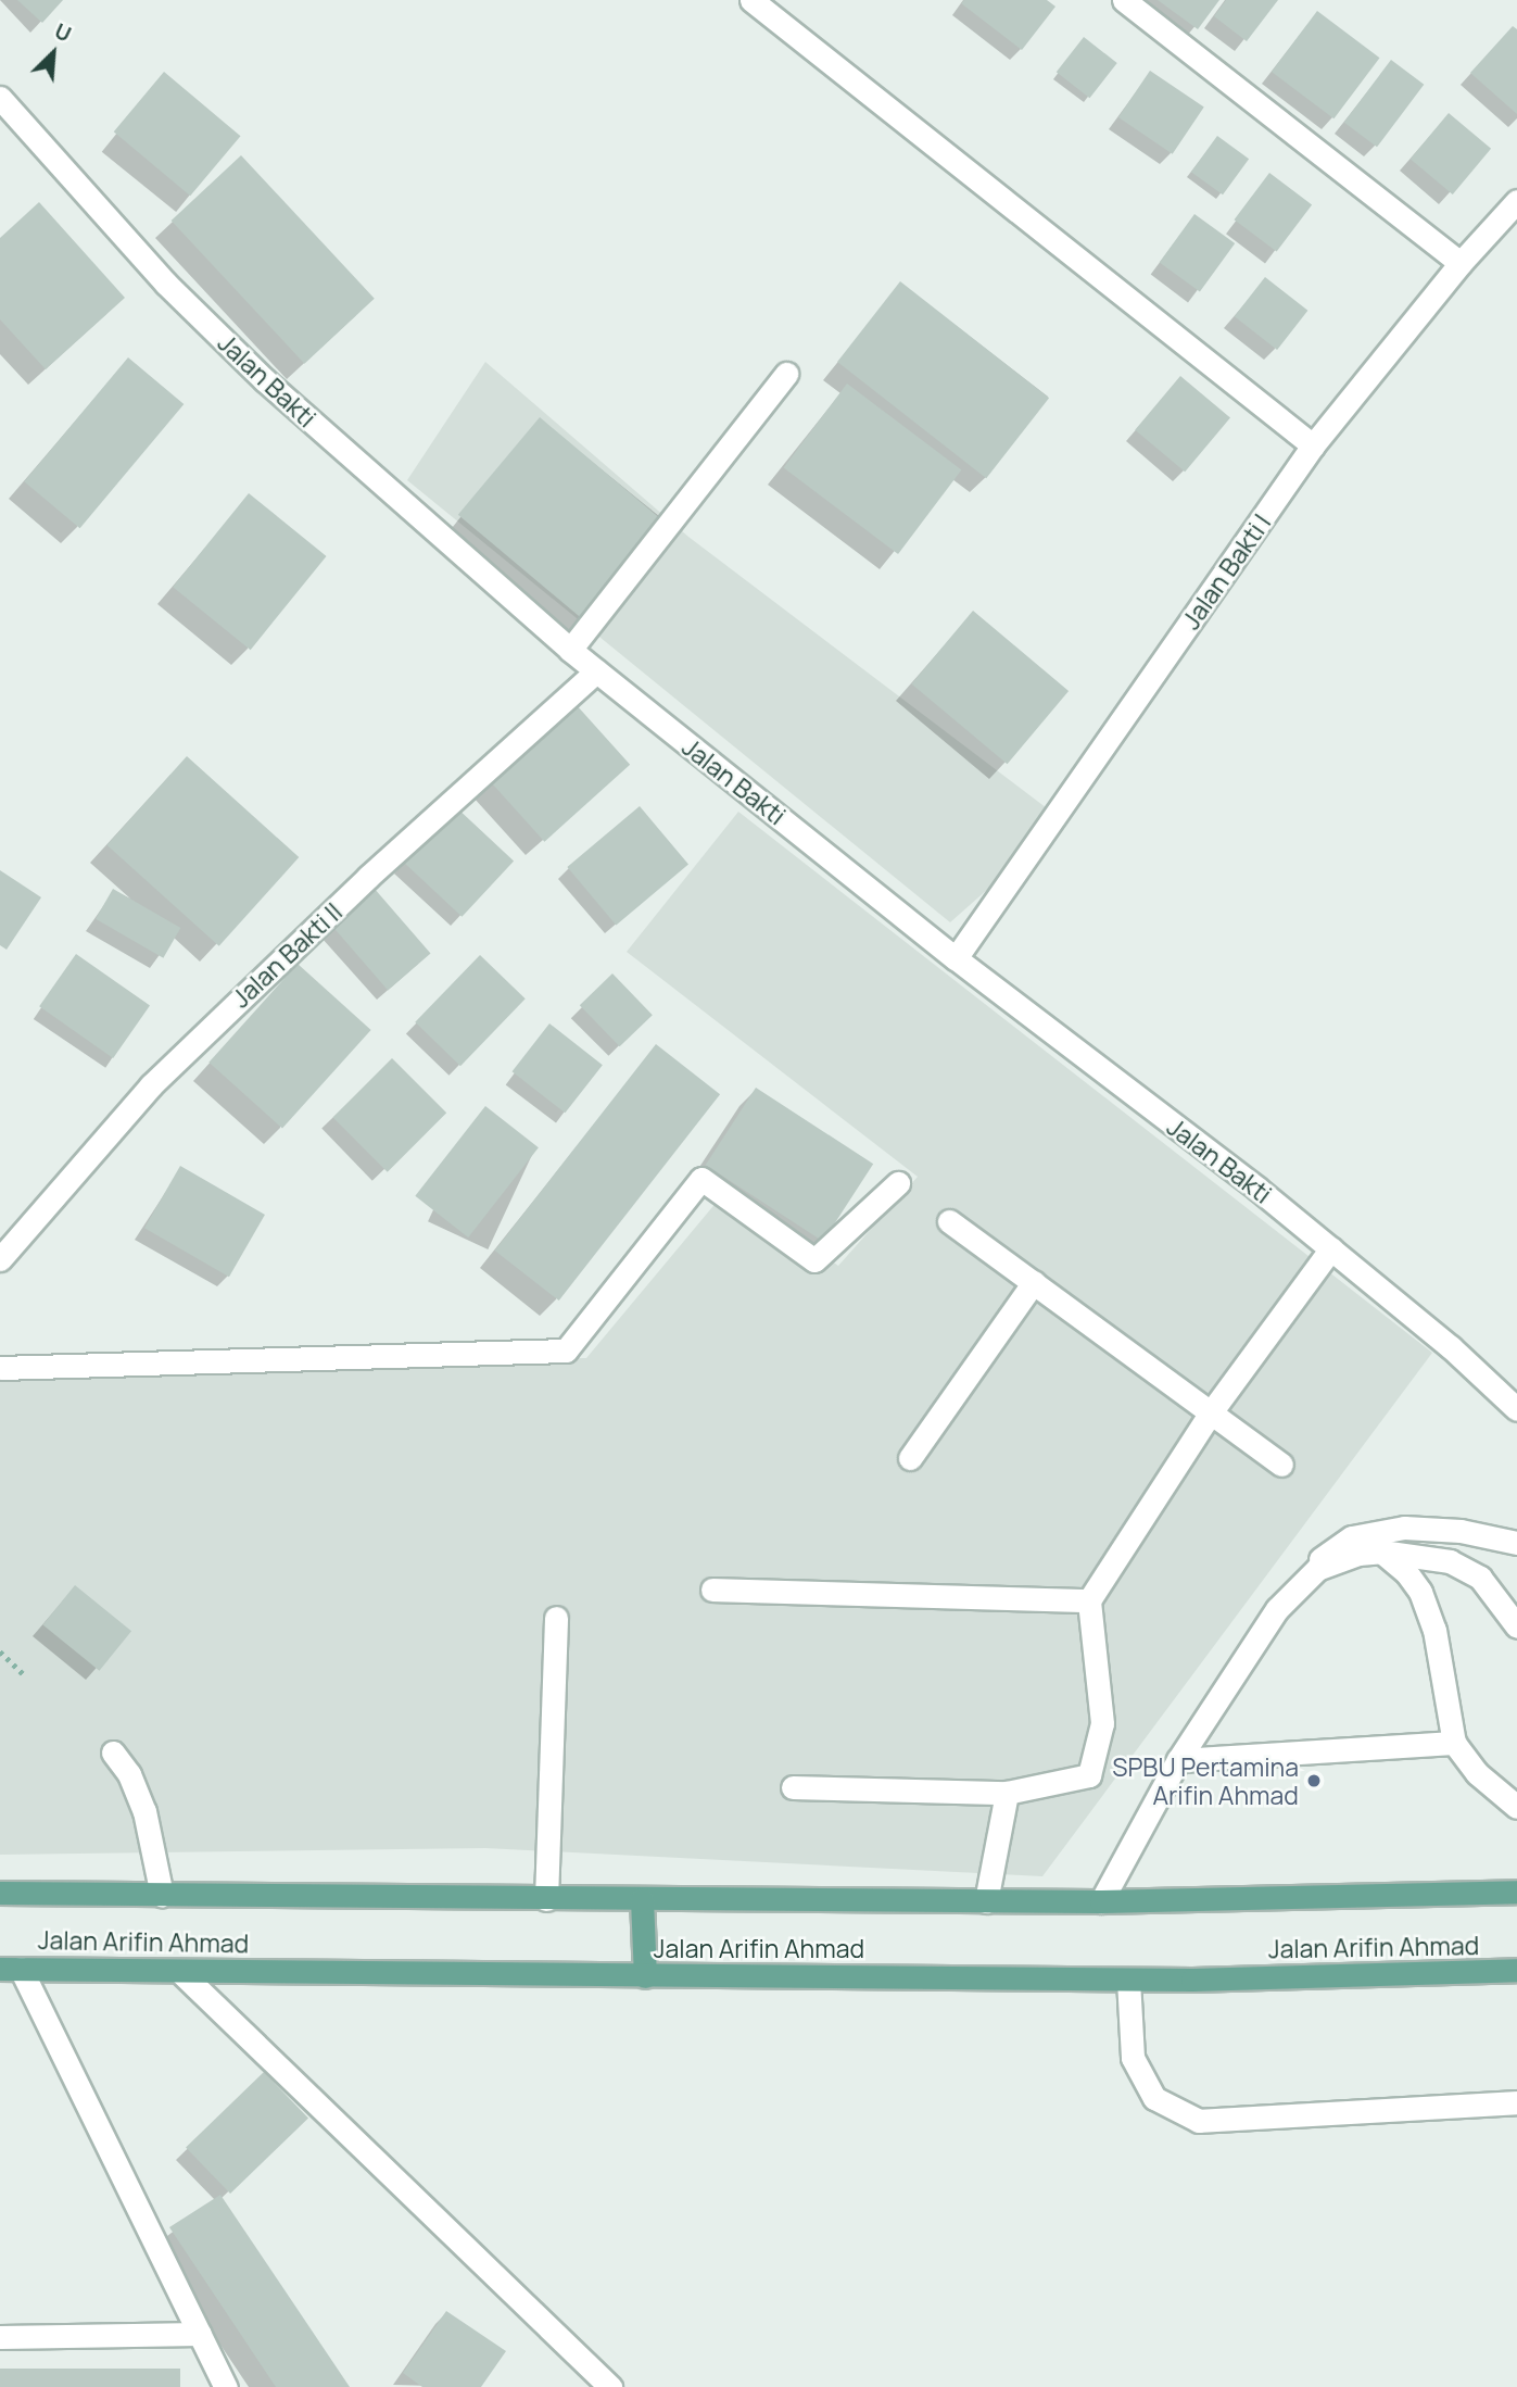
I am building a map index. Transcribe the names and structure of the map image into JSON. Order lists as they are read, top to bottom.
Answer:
{
  "streets": {
    "main road": ["Jalan Arifin Ahmad"],
    "street": ["Jalan Bakti", "Jalan Bakti I", "Jalan Bakti II"]
  },
  "crossings": [
    ["Jalan Bakti", "Jalan Bakti I"],
    ["Jalan Bakti", "Jalan Bakti II"]
  ],
  "places": ["SPBU Pertamina Arifin Ahmad"],
  "north": "top right"
}
